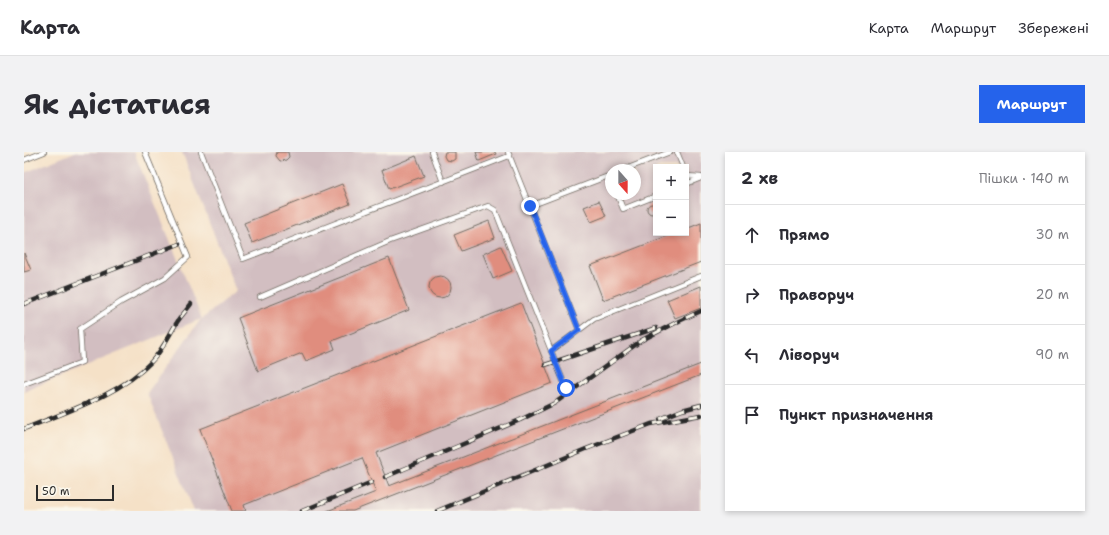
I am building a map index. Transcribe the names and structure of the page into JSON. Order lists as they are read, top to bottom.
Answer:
{
  "scale_bar": "50 m",
  "north": "bottom",
  "page": {
    "header": "Карта",
    "nav": ["Карта", "Маршрут", "Збережені"],
    "title": "Як дістатися",
    "buttons": "Маршрут",
    "heading": ["2 хв", "Пішки · 140 m"],
    "map_buttons": ["+", "−"],
    "list": [
      ["Прямо", "30 m"],
      ["Праворуч", "20 m"],
      ["Ліворуч", "90 m"],
      "Пункт призначення"
    ],
    "scale": "50 m"
  }
}
